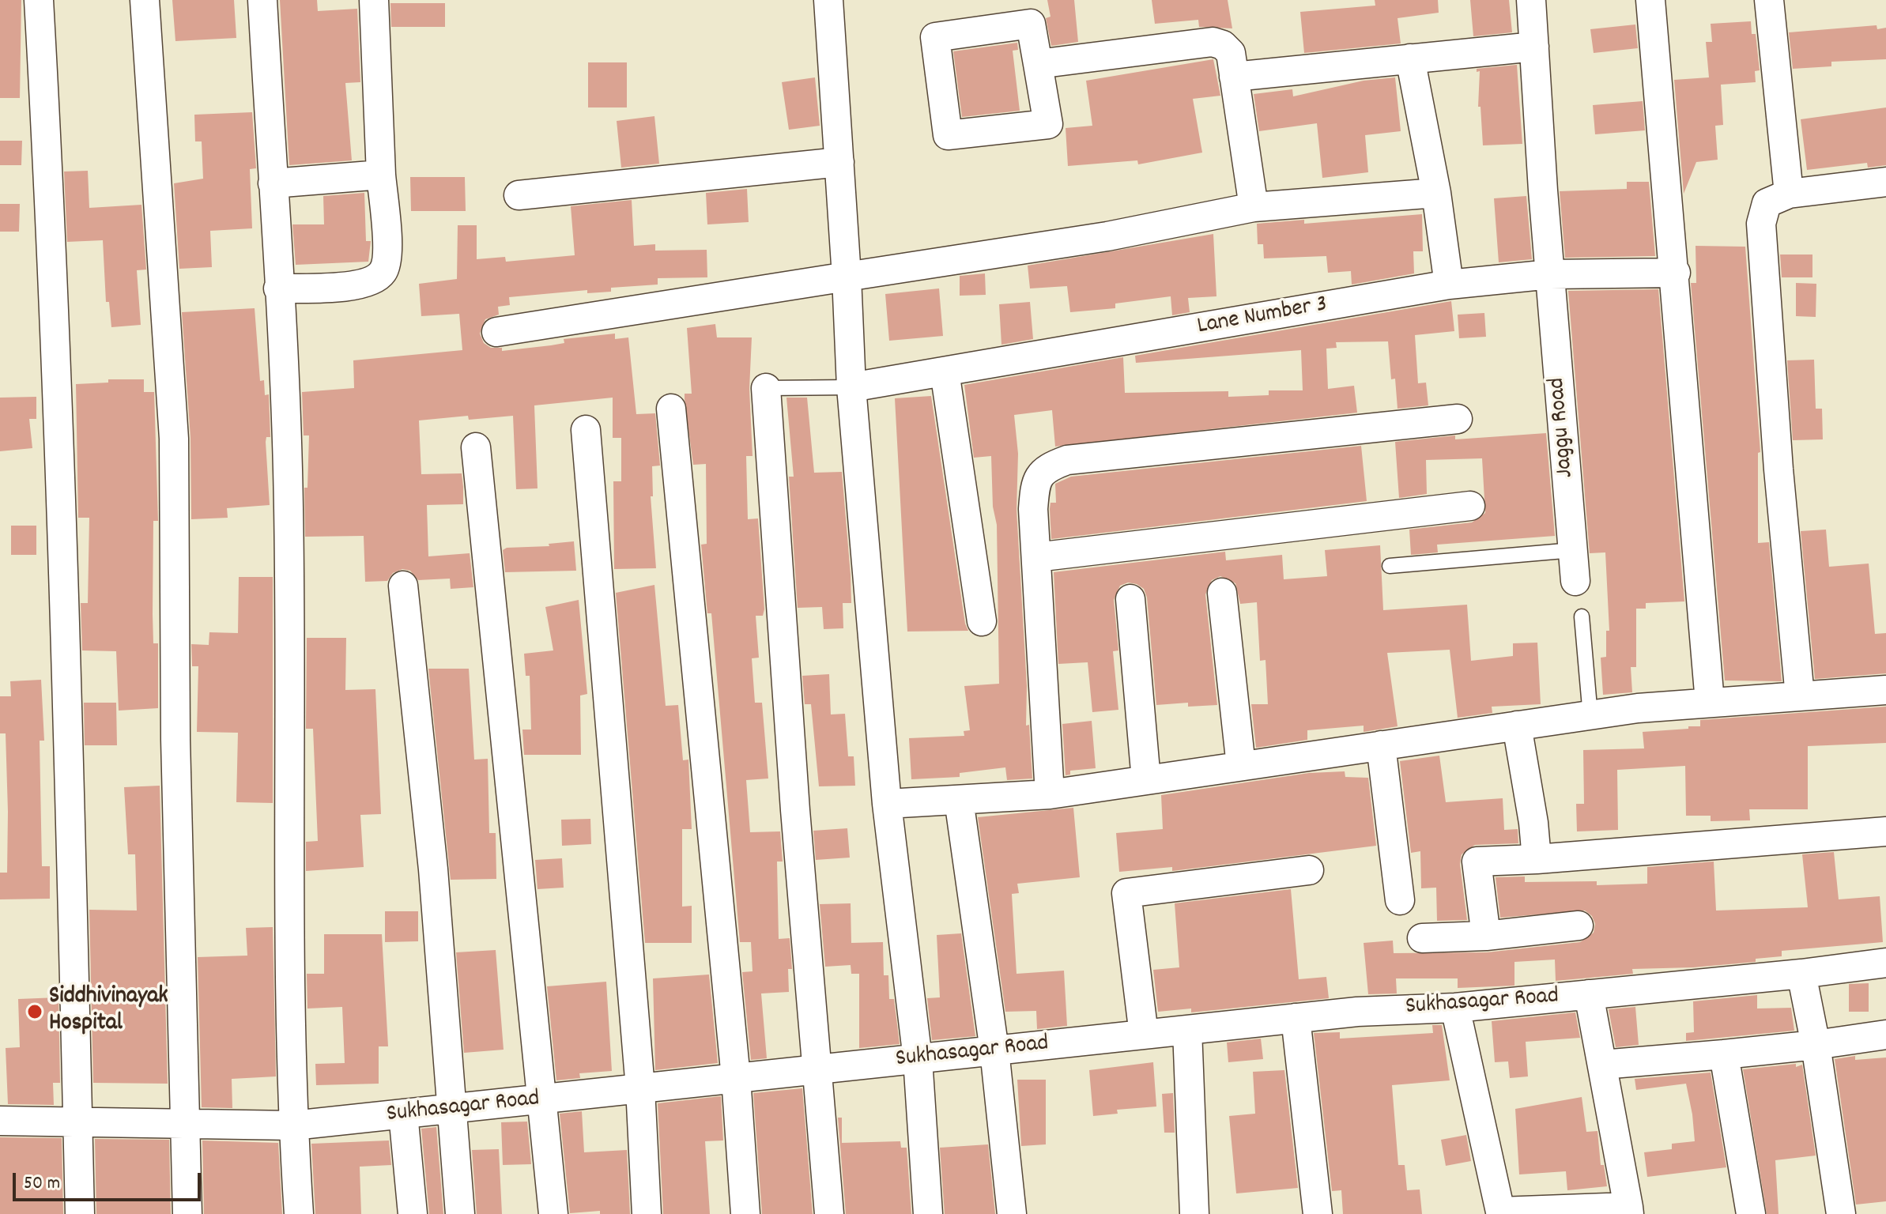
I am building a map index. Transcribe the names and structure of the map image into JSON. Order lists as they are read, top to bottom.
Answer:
{
  "streets": {
    "street": ["Lane Number 3", "Jaggu Road", "Sukhasagar Road"]
  },
  "crossings": [
    ["Lane Number 3", "Jaggu Road"]
  ],
  "places": ["Siddhivinayak Hospital"],
  "scale_bar": "50 m"
}
